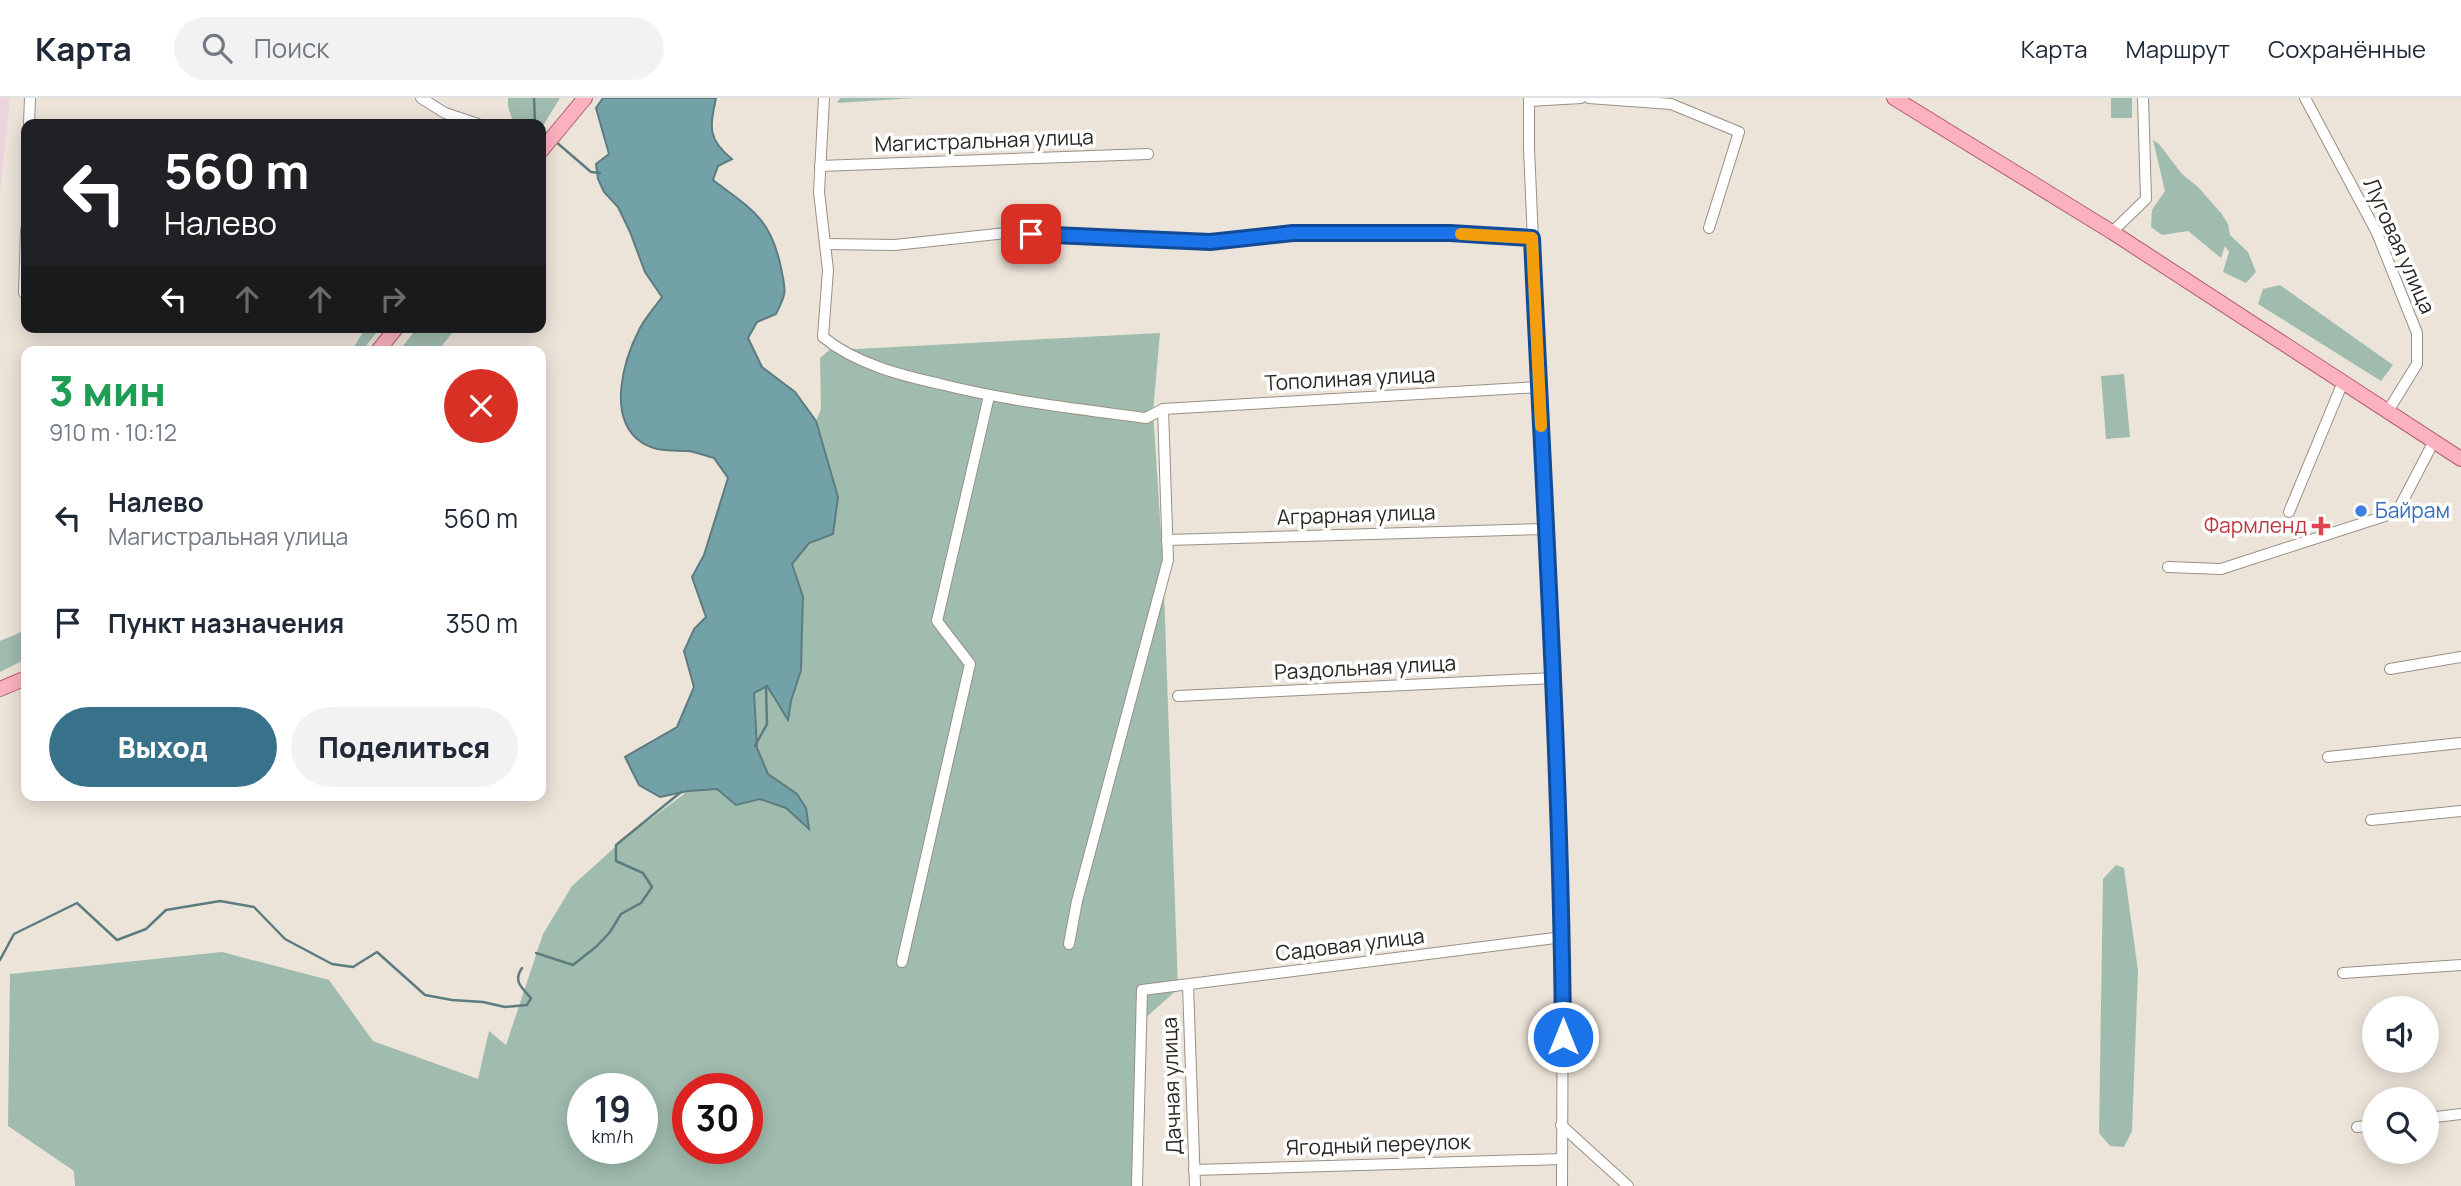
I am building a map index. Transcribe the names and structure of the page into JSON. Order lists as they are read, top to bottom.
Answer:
{
  "streets": {
    "street": [
      "Магистральная улица",
      "Луговая улица",
      "Тополиная улица",
      "Аграрная улица",
      "Раздольная улица",
      "Садовая улица",
      "Дачная улица",
      "Ягодный переулок"
    ]
  },
  "crossings": [
    ["Садовая улица", "Дачная улица"],
    ["Дачная улица", "Ягодный переулок"]
  ],
  "places": {
    "other": ["Байрам"],
    "health": ["Фармленд"]
  },
  "page": {
    "header": "Карта",
    "search": "Поиск",
    "nav": ["Карта", "Маршрут", "Сохранённые"],
    "turn": ["560 m", "Налево"],
    "heading": ["3 мин", "910 m · 10:12"],
    "list": [
      {
        "name": "Налево",
        "note": "Магистральная улица",
        "value": "560 m"
      },
      {
        "name": "Пункт назначения",
        "value": "350 m"
      }
    ],
    "buttons": ["Выход", "Поделиться"],
    "speed": "19 km/h",
    "limit": "30"
  }
}
